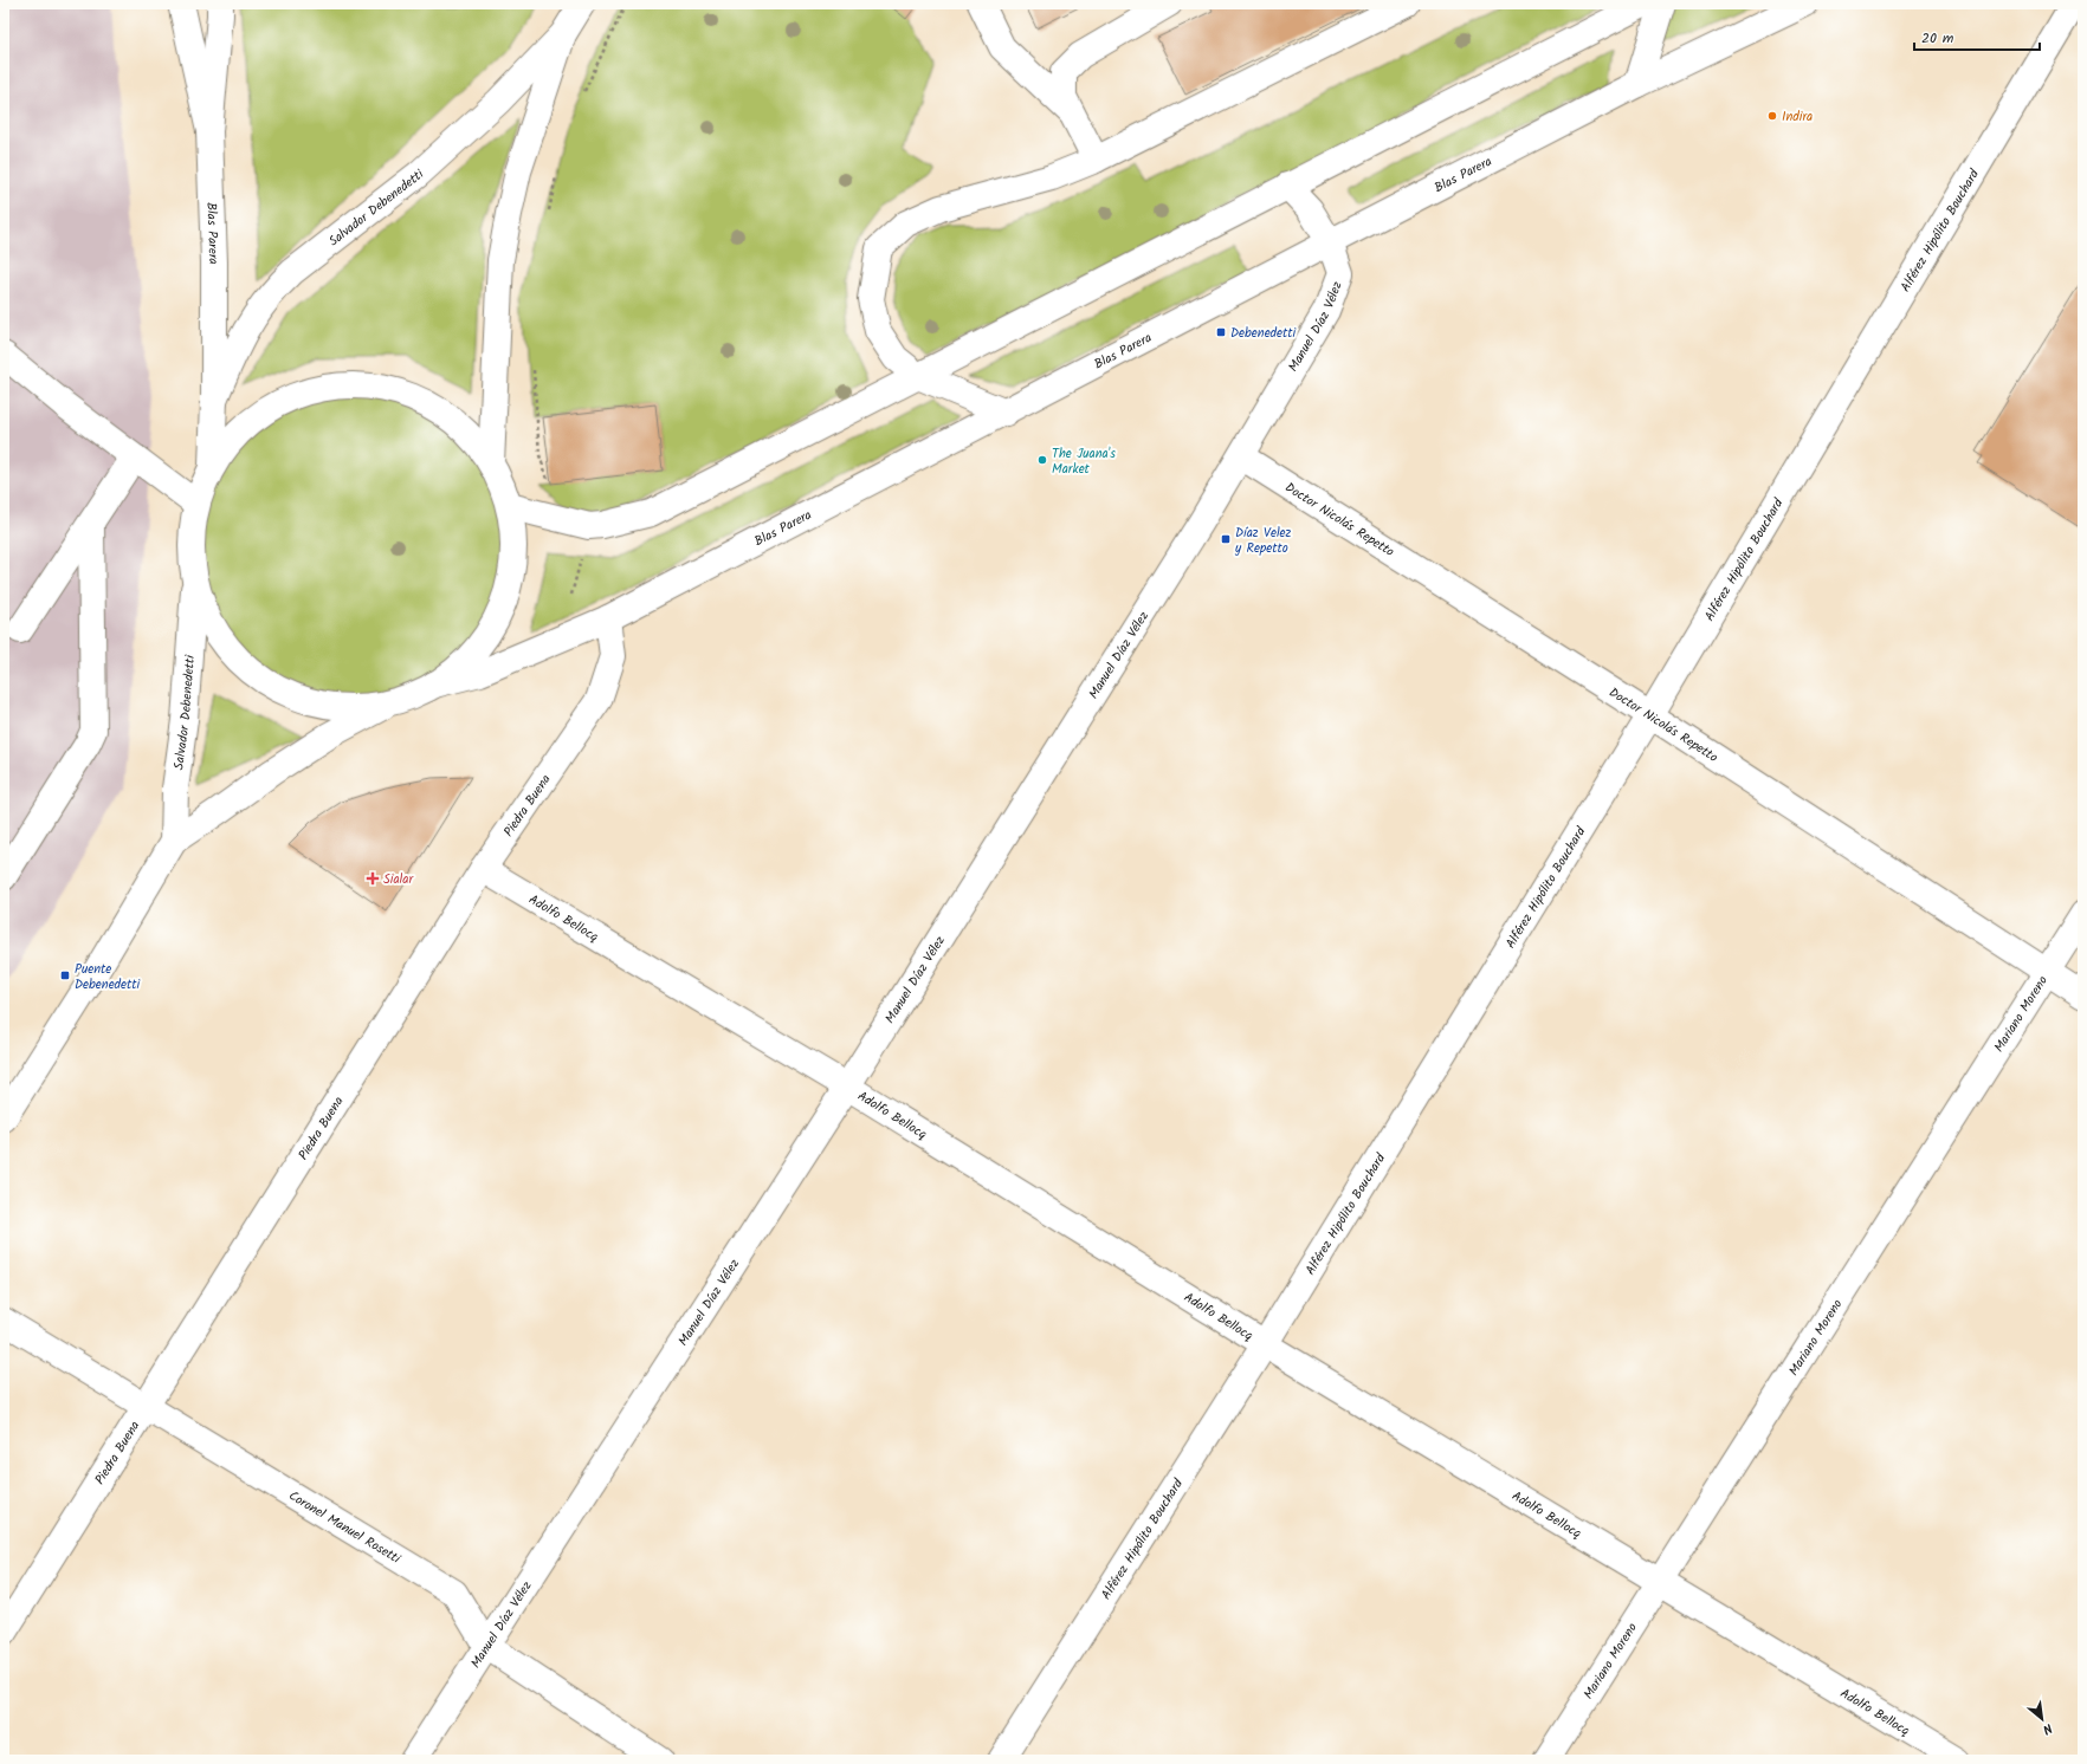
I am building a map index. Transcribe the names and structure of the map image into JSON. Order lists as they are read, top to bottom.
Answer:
{
  "streets": {
    "main road": [
      "Blas Parera",
      "Salvador Debenedetti",
      "Alférez Hipólito Bouchard",
      "Manuel Díaz Vélez",
      "Doctor Nicolás Repetto",
      "Piedra Buena",
      "Adolfo Bellocq",
      "Mariano Moreno",
      "Coronel Manuel Rosetti"
    ]
  },
  "crossings": [
    ["Blas Parera", "Salvador Debenedetti"],
    ["Blas Parera", "Manuel Díaz Vélez"],
    ["Blas Parera", "Piedra Buena"],
    ["Alférez Hipólito Bouchard", "Doctor Nicolás Repetto"],
    ["Alférez Hipólito Bouchard", "Adolfo Bellocq"],
    ["Manuel Díaz Vélez", "Doctor Nicolás Repetto"],
    ["Manuel Díaz Vélez", "Adolfo Bellocq"],
    ["Manuel Díaz Vélez", "Coronel Manuel Rosetti"],
    ["Doctor Nicolás Repetto", "Mariano Moreno"],
    ["Piedra Buena", "Adolfo Bellocq"],
    ["Piedra Buena", "Coronel Manuel Rosetti"],
    ["Adolfo Bellocq", "Mariano Moreno"]
  ],
  "places": {
    "other": ["Indira", "The Juana's Market"],
    "transit": ["Debenedetti", "Díaz Velez y Repetto", "Puente Debenedetti"],
    "health": ["Sialar"]
  },
  "scale_bar": "20 m",
  "north": "bottom right"
}
